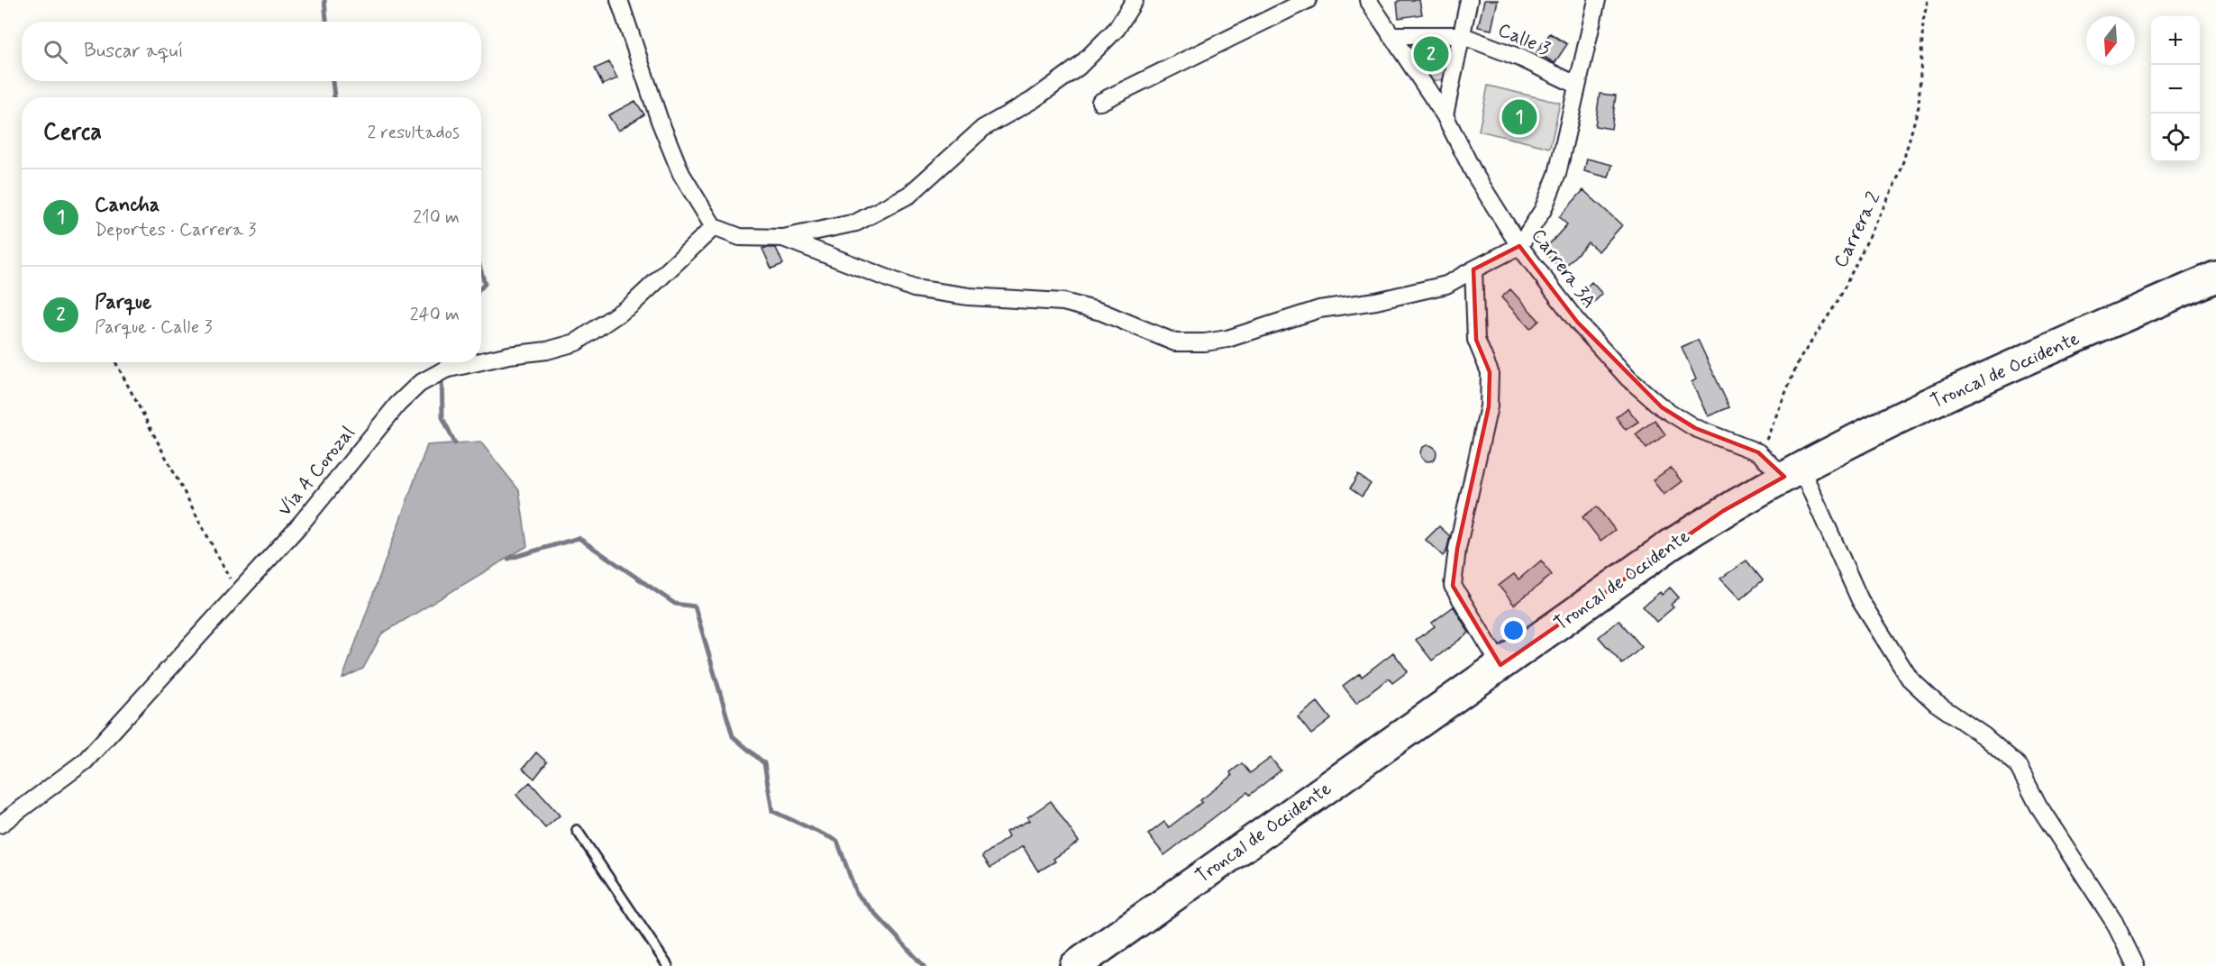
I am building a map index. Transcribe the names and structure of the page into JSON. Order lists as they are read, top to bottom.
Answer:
{
  "streets": {
    "highway": ["Troncal de Occidente"],
    "street": ["Calle 3", "Carrera 3A", "Vía A Corozal"],
    "path": ["Carrera 2"]
  },
  "crossings": [
    ["Calle 3", "Carrera 3A"],
    ["Carrera 2", "Carrera 3A"],
    ["Carrera 3A", "Troncal de Occidente"]
  ],
  "north": "bottom",
  "page": {
    "map_buttons": ["+", "−"],
    "search": "Buscar aquí",
    "pins": ["2", "1"],
    "heading": ["Cerca", "2 resultados"],
    "list": [
      {
        "mark": "1",
        "name": "Cancha",
        "note": "Deportes · Carrera 3",
        "value": "210 m"
      },
      {
        "mark": "2",
        "name": "Parque",
        "note": "Parque · Calle 3",
        "value": "240 m"
      }
    ]
  }
}
